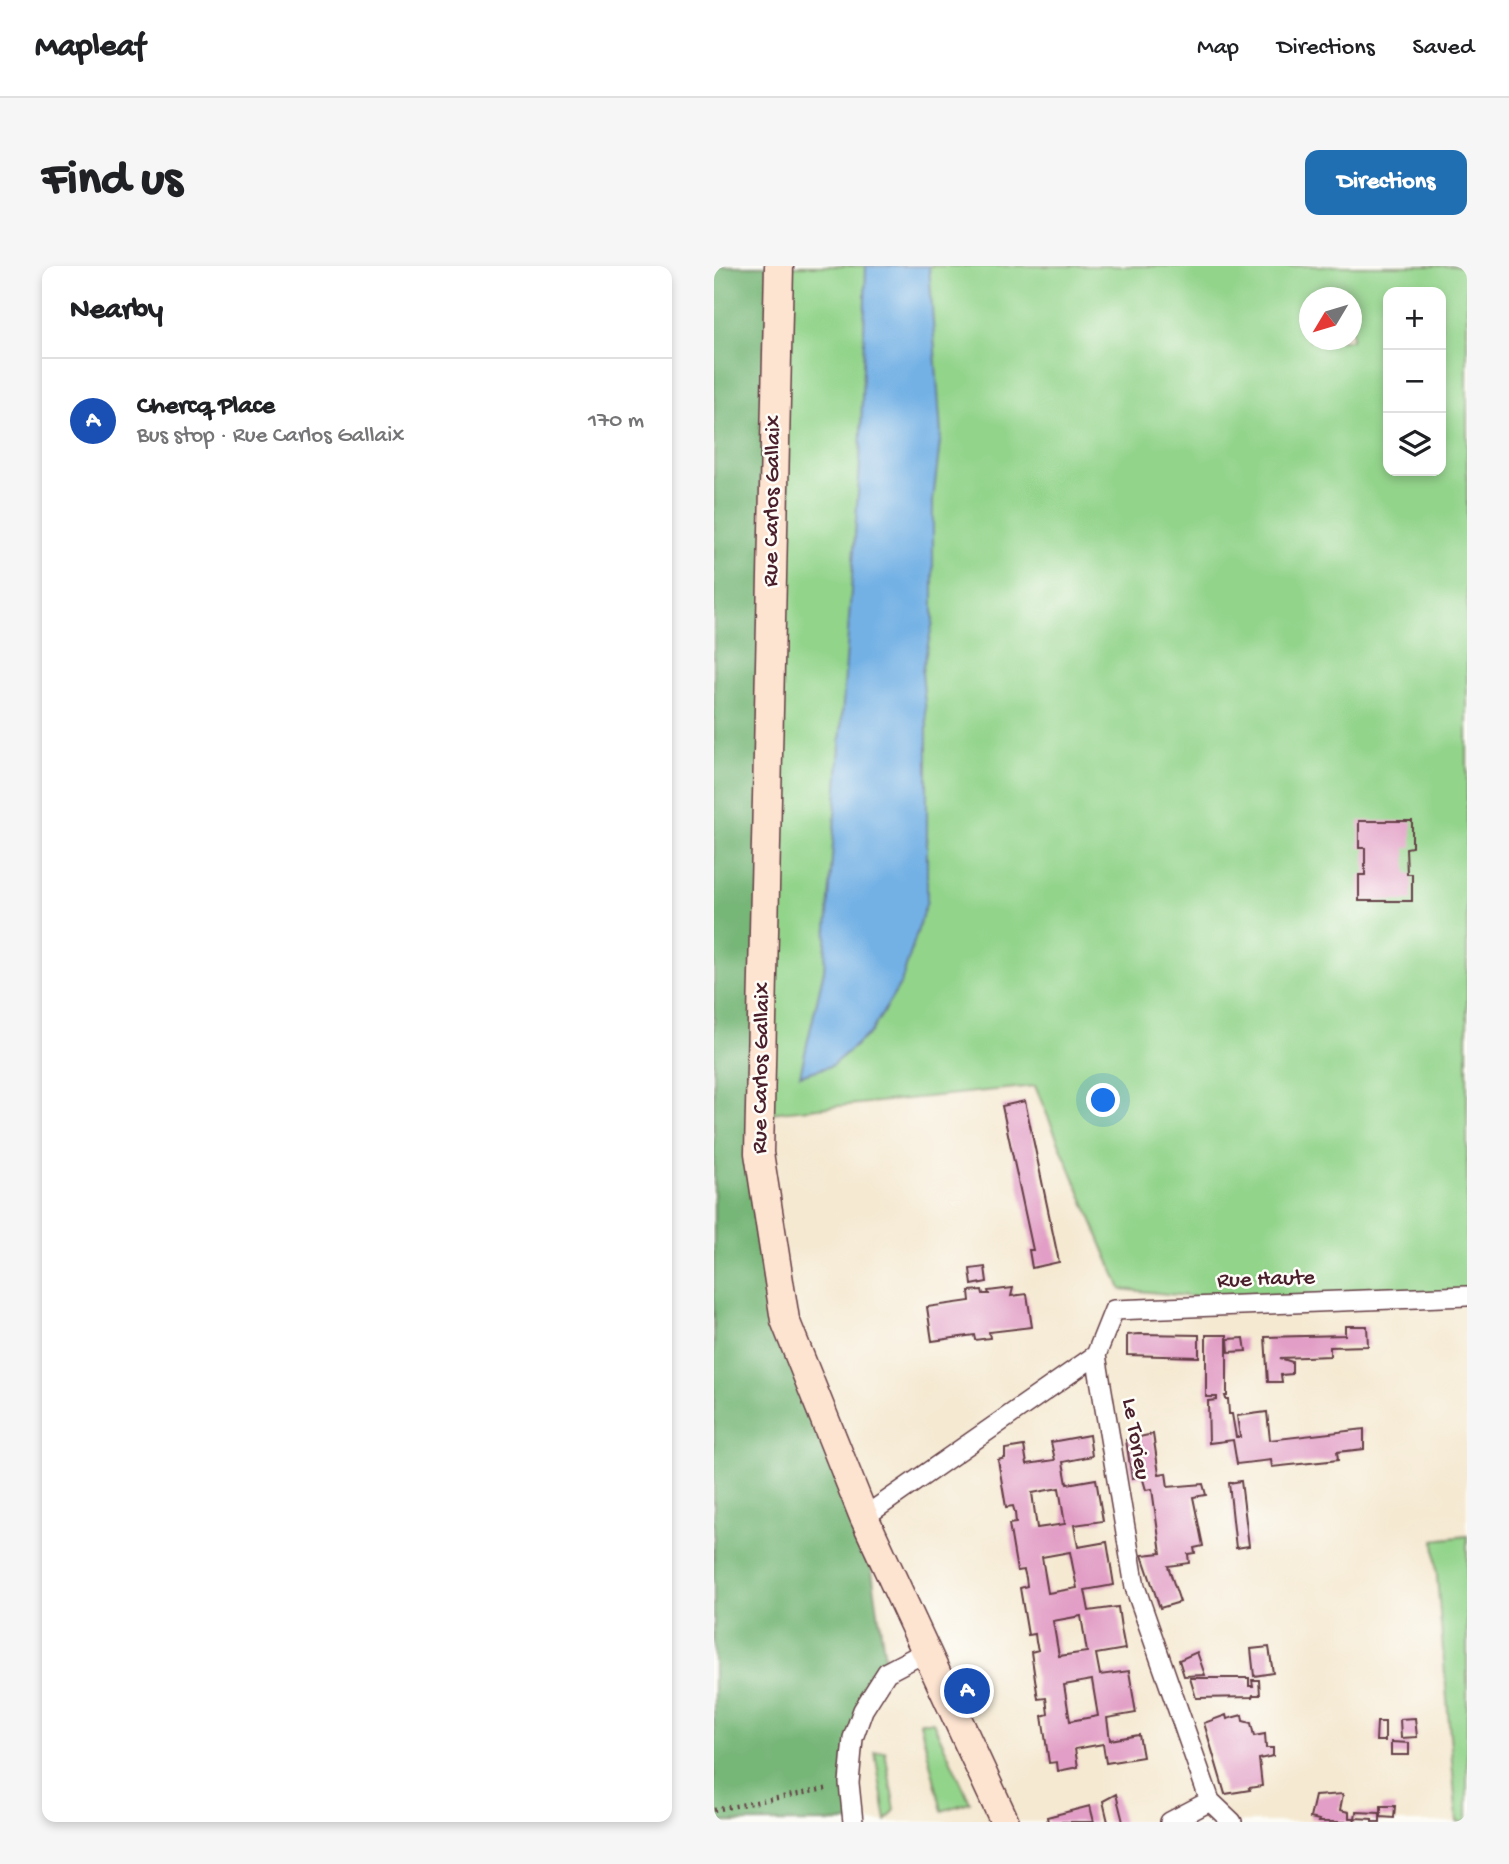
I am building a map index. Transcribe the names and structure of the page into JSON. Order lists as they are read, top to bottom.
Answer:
{
  "streets": {
    "main road": ["Rue Carlos Gallaix"],
    "street": ["Rue Haute", "Le Torieu"]
  },
  "crossings": [
    ["Rue Haute", "Le Torieu"]
  ],
  "north": "bottom left",
  "page": {
    "header": "Mapleaf",
    "nav": ["Map", "Directions", "Saved"],
    "buttons": "Directions",
    "title": "Find us",
    "heading": "Nearby",
    "map_buttons": ["+", "−"],
    "list": [
      {
        "mark": "A",
        "name": "Chercq Place",
        "note": "Bus stop · Rue Carlos Gallaix",
        "value": "170 m"
      }
    ],
    "pins": "A"
  }
}
